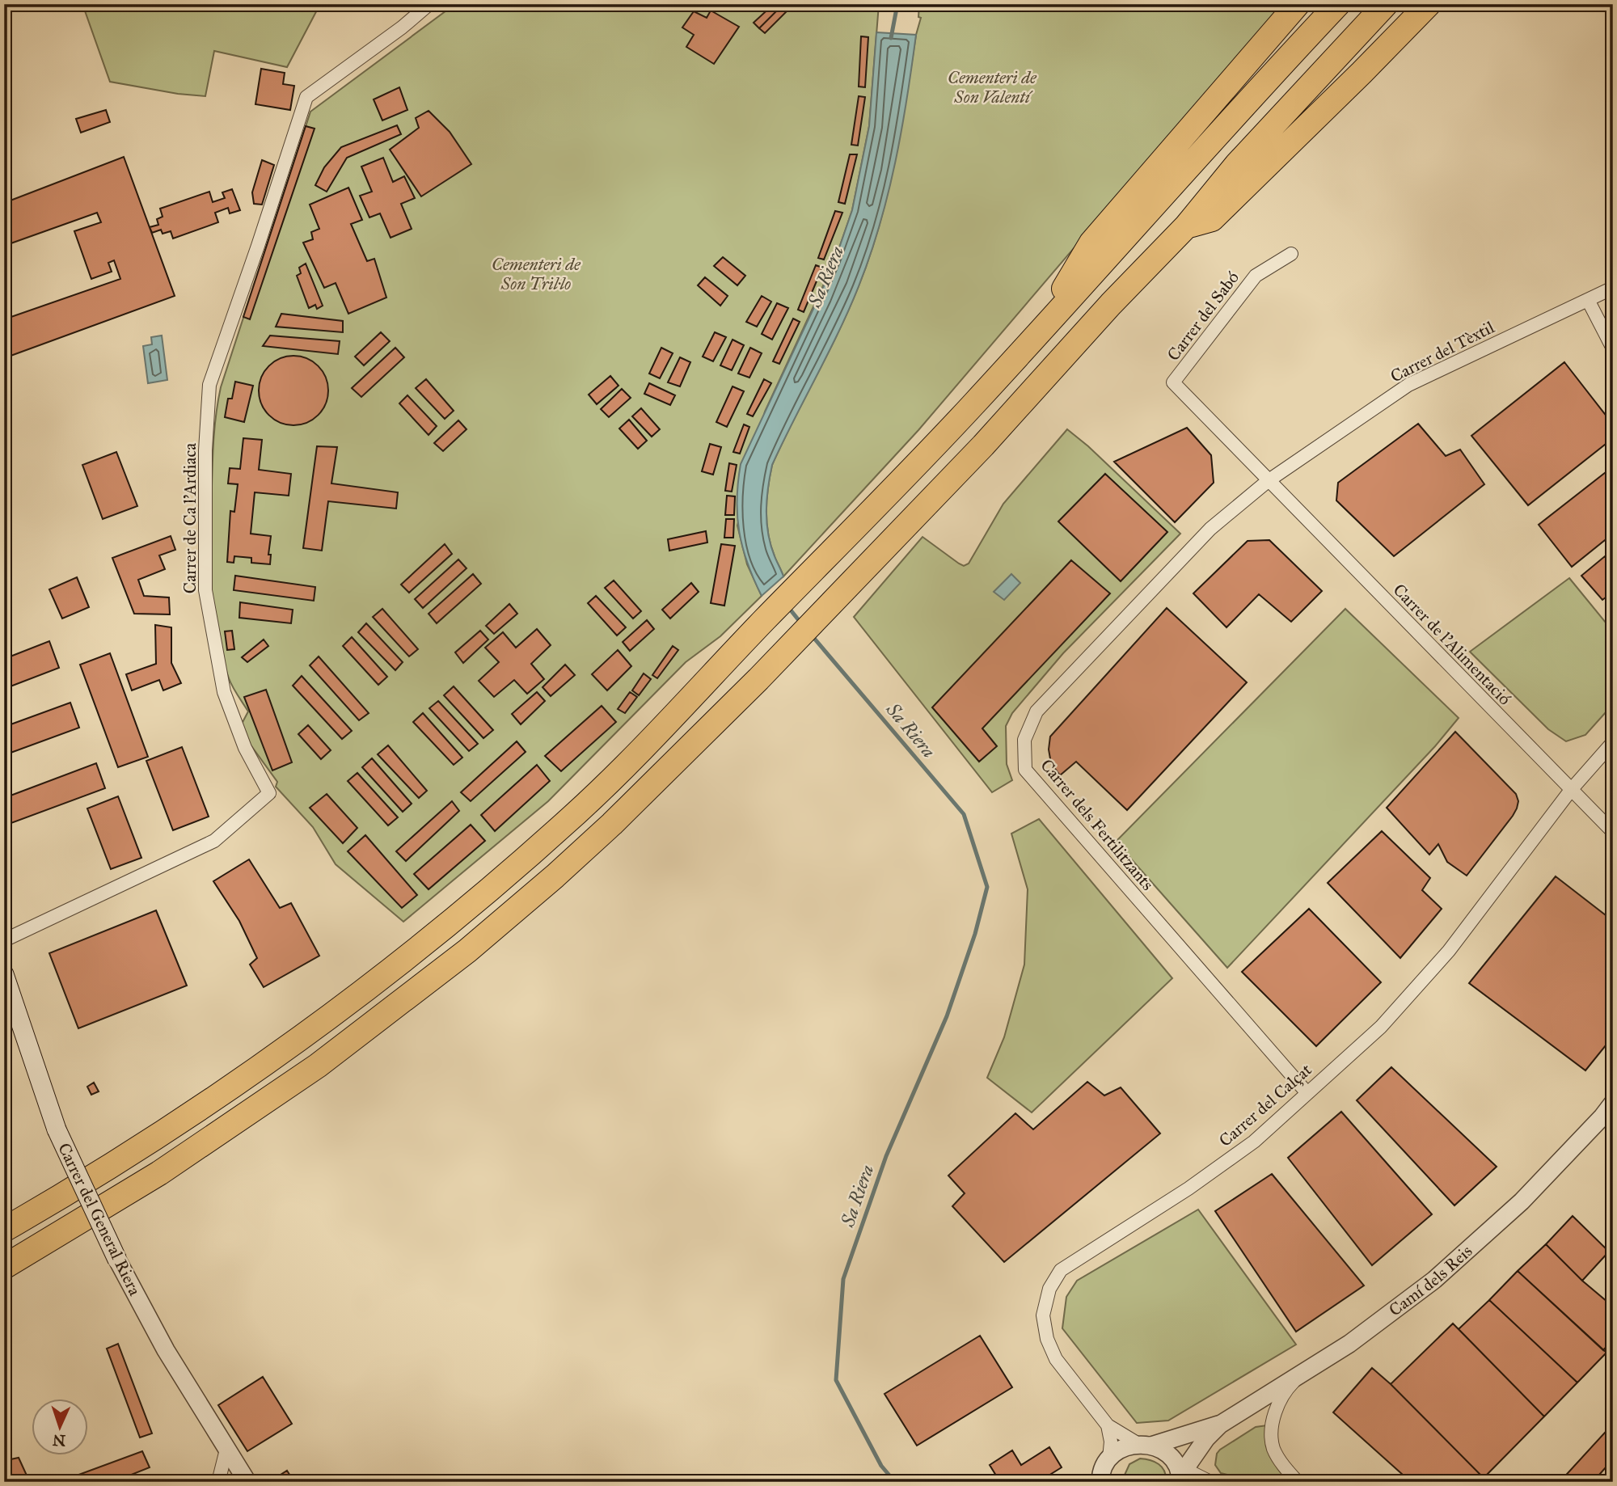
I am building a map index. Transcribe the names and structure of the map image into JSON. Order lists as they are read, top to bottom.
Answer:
{
  "streets": {
    "main road": ["Carrer del General Riera"],
    "street": [
      "Carrer del Sabó",
      "Carrer del Tèxtil",
      "Carrer de Ca l'Ardiaca",
      "Carrer de l'Alimentació",
      "Carrer dels Fertilitzants",
      "Carrer del Calçat",
      "Camí dels Reis"
    ]
  },
  "crossings": [
    ["Carrer del Sabó", "Carrer del Tèxtil"],
    ["Carrer del Sabó", "Carrer de l'Alimentació"],
    ["Carrer del Sabó", "Carrer dels Fertilitzants"],
    ["Carrer del Tèxtil", "Carrer de l'Alimentació"],
    ["Carrer del Tèxtil", "Carrer dels Fertilitzants"],
    ["Carrer de l'Alimentació", "Carrer dels Fertilitzants"],
    ["Carrer de l'Alimentació", "Carrer del Calçat"],
    ["Carrer dels Fertilitzants", "Carrer del Calçat"]
  ],
  "water": ["Sa Riera"],
  "parks": ["Cementeri de Son Valentí", "Cementeri de Son Tril·lo"],
  "north": "bottom"
}
